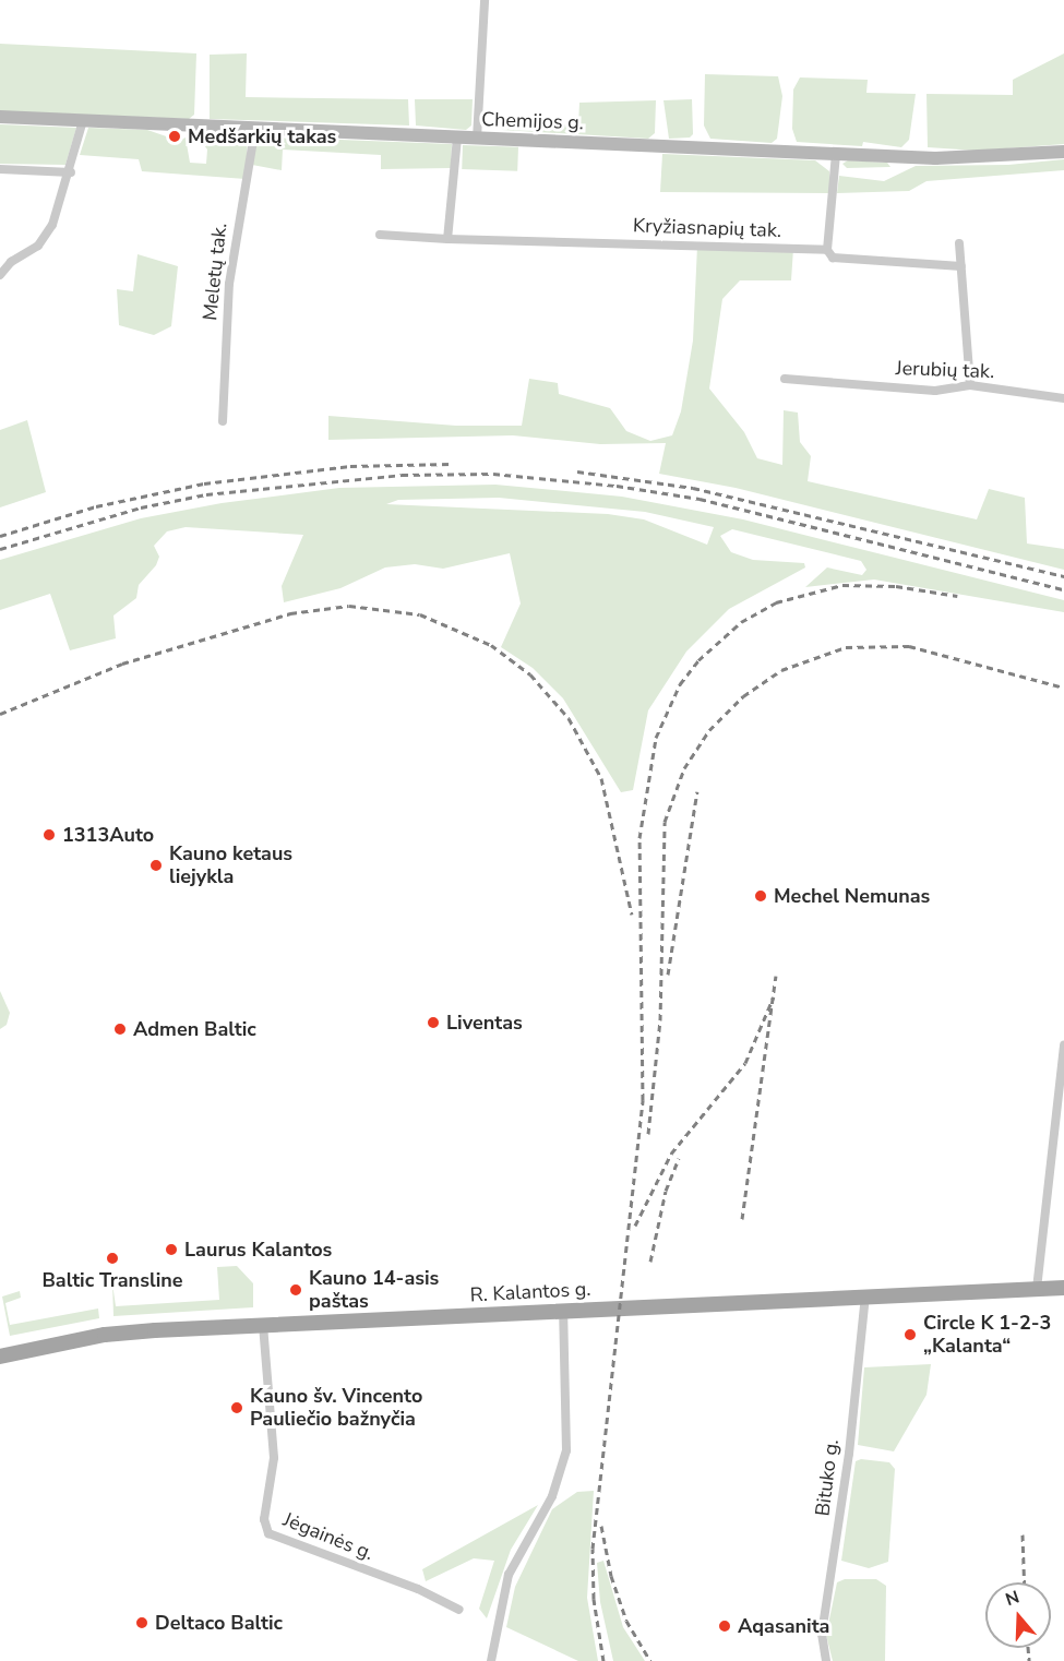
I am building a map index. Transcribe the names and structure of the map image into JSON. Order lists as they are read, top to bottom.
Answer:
{
  "streets": {
    "main road": ["Chemijos g.", "R. Kalantos g."],
    "street": [
      "Kryžiasnapių tak.",
      "Meletų tak.",
      "Jerubių tak.",
      "Bituko g.",
      "Jėgainės g."
    ]
  },
  "crossings": [
    ["Chemijos g.", "Meletų tak."],
    ["R. Kalantos g.", "Bituko g."],
    ["R. Kalantos g.", "Jėgainės g."]
  ],
  "places": [
    "Medšarkių takas",
    "1313Auto",
    "Kauno ketaus liejykla",
    "Mechel Nemunas",
    "Liventas",
    "Admen Baltic",
    "Laurus Kalantos",
    "Baltic Transline",
    "Kauno 14-asis paštas",
    "Circle K 1-2-3 „Kalanta“",
    "Kauno šv. Vincento Pauliečio bažnyčia",
    "Deltaco Baltic",
    "Aqasanita"
  ],
  "north": "top"
}
